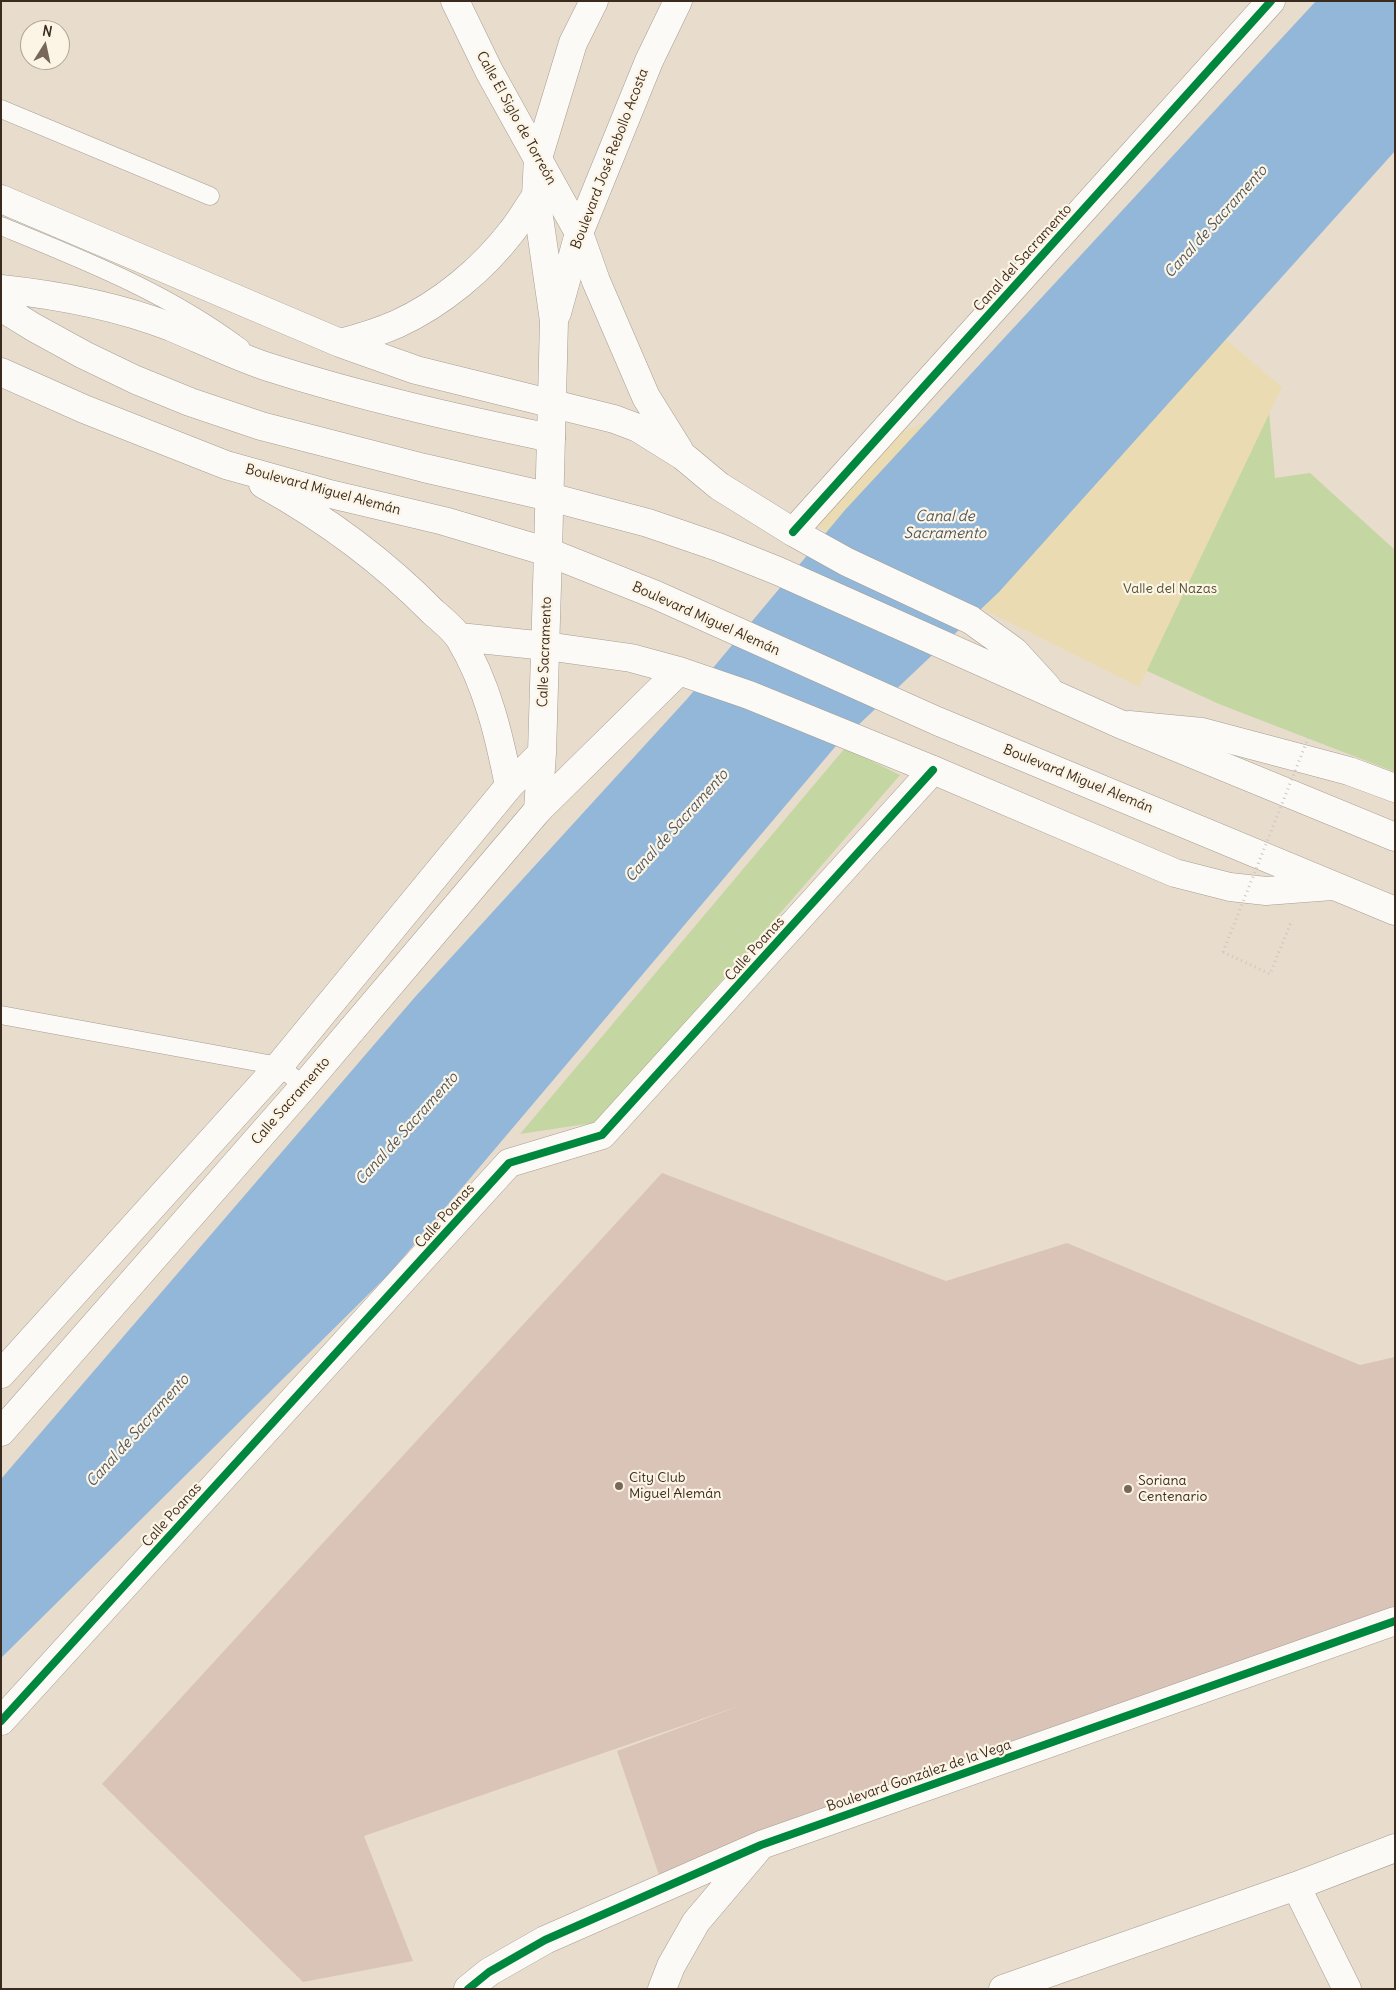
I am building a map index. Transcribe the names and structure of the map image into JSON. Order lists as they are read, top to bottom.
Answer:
{
  "streets": {
    "main road": [
      "Calle El Siglo de Torreón",
      "Boulevard José Rebollo Acosta",
      "Canal del Sacramento",
      "Boulevard Miguel Alemán",
      "Calle Sacramento",
      "Calle Poanas",
      "Boulevard González de la Vega"
    ]
  },
  "crossings": [
    ["Calle El Siglo de Torreón", "Boulevard José Rebollo Acosta"],
    ["Boulevard José Rebollo Acosta", "Boulevard Miguel Alemán"],
    ["Boulevard José Rebollo Acosta", "Calle Sacramento"],
    ["Boulevard Miguel Alemán", "Calle Sacramento"]
  ],
  "water": ["Canal de Sacramento"],
  "parks": ["Valle del Nazas"],
  "places": ["City Club Miguel Alemán", "Soriana Centenario"],
  "north": "top"
}
